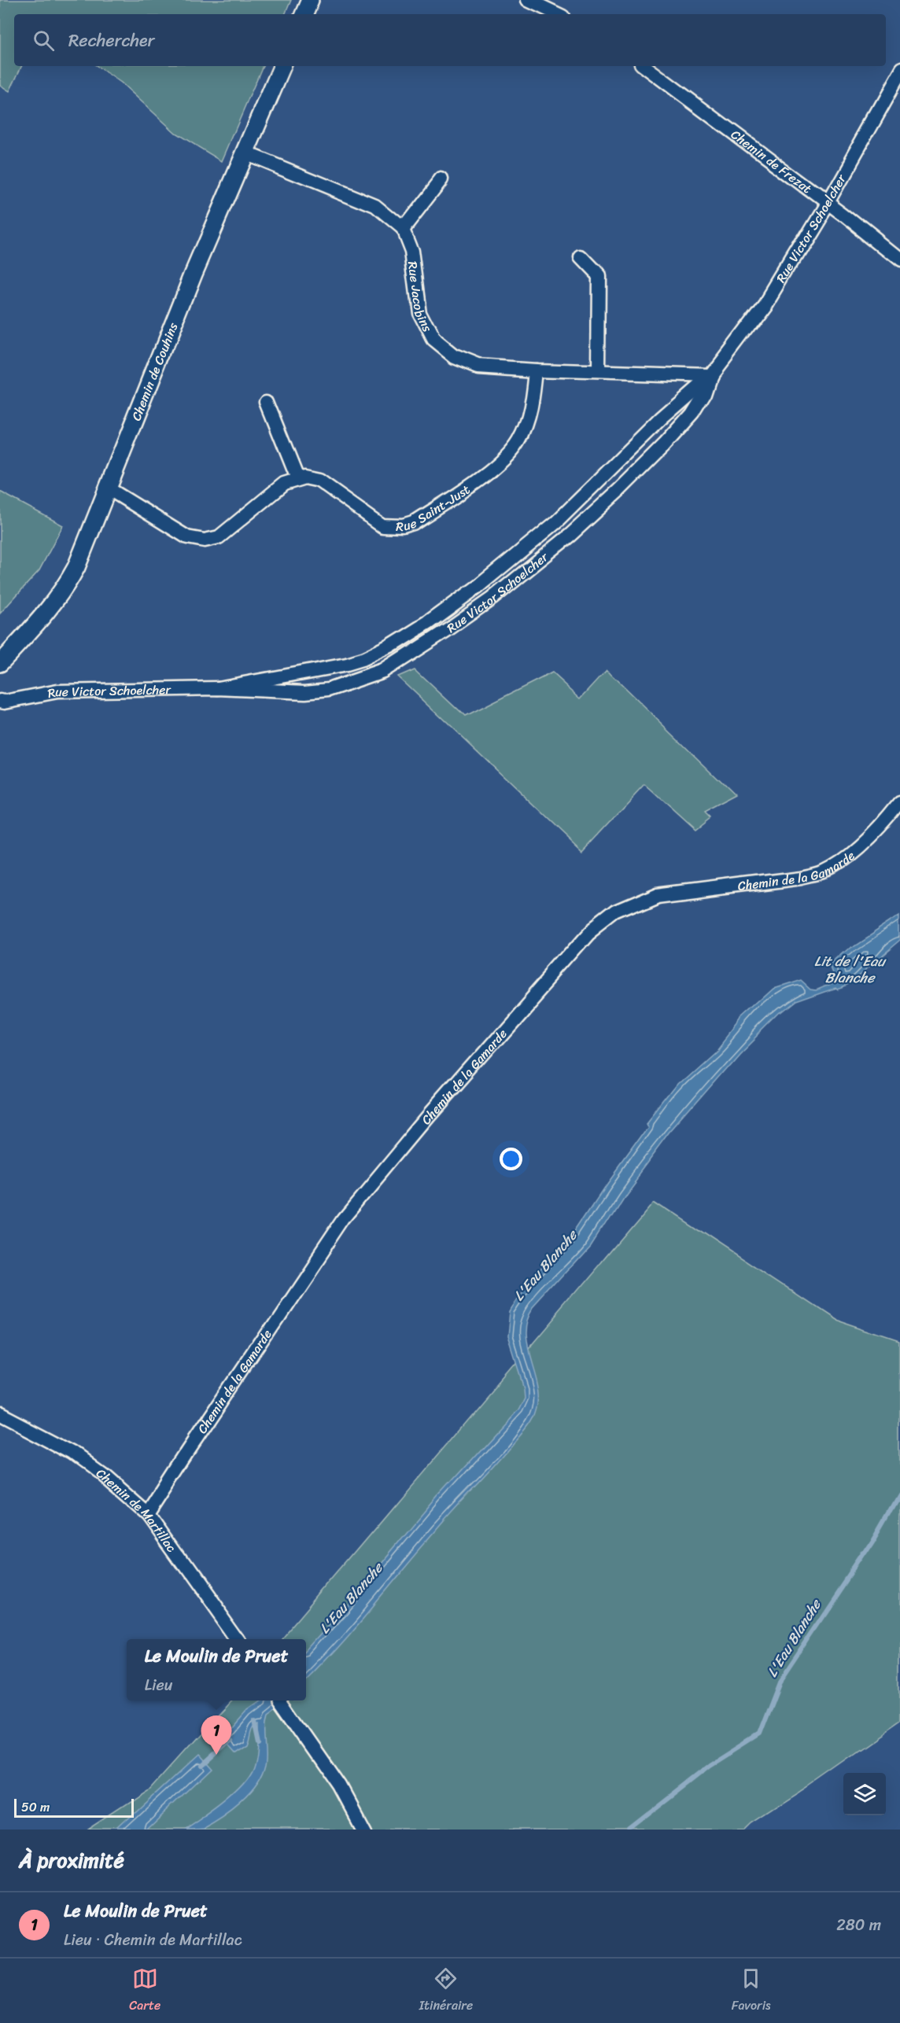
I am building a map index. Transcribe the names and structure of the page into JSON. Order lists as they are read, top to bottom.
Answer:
{
  "streets": {
    "street": [
      "Chemin de Frezat",
      "Rue Victor Schoelcher",
      "Rue Jacobins",
      "Chemin de Couhins",
      "Rue Saint-Just",
      "Chemin de la Gamarde",
      "Chemin de Martillac"
    ]
  },
  "crossings": [
    ["Chemin de Frezat", "Rue Victor Schoelcher"],
    ["Rue Victor Schoelcher", "Rue Jacobins"],
    ["Rue Jacobins", "Chemin de Couhins"],
    ["Rue Jacobins", "Rue Saint-Just"],
    ["Chemin de la Gamarde", "Chemin de Martillac"]
  ],
  "water": ["Lit de l'Eau Blanche", "L'Eau Blanche"],
  "scale_bar": "50 m",
  "page": {
    "search": "Rechercher",
    "popup": ["Le Moulin de Pruet", "Lieu"],
    "pins": "1",
    "scale": "50 m",
    "heading": "À proximité",
    "list": [
      {
        "mark": "1",
        "name": "Le Moulin de Pruet",
        "note": "Lieu · Chemin de Martillac",
        "value": "280 m"
      }
    ],
    "nav": ["Carte", "Itinéraire", "Favoris"]
  }
}
